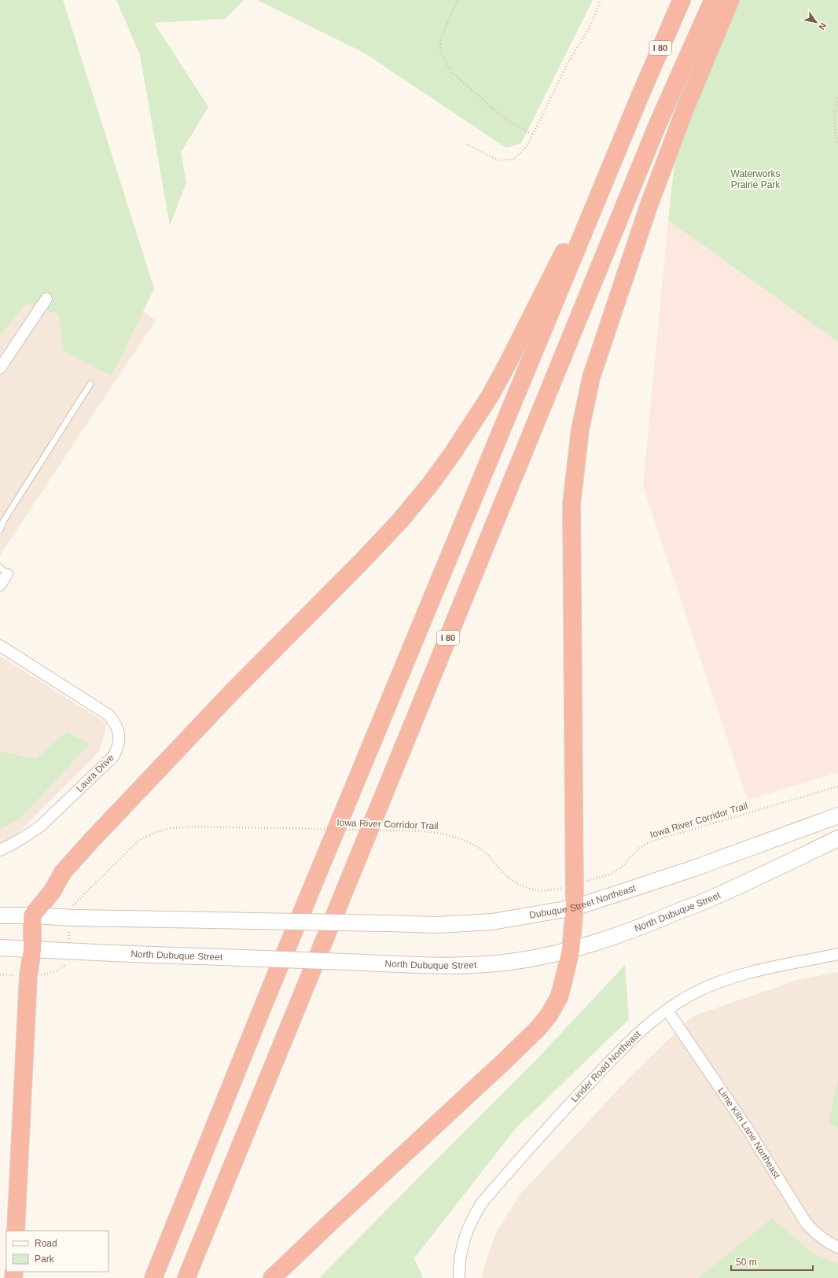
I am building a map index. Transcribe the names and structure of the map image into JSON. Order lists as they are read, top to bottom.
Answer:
{
  "streets": {
    "highway": ["I 80"],
    "main road": ["Dubuque Street Northeast", "North Dubuque Street"],
    "street": ["Laura Drive", "Linder Road Northeast", "Lime Kiln Lane Northeast"],
    "path": ["Iowa River Corridor Trail"]
  },
  "crossings": [
    ["Linder Road Northeast", "Lime Kiln Lane Northeast"]
  ],
  "parks": ["Waterworks Prairie Park"],
  "legend": ["Road", "Park"],
  "scale_bar": "50 m",
  "north": "bottom right"
}
